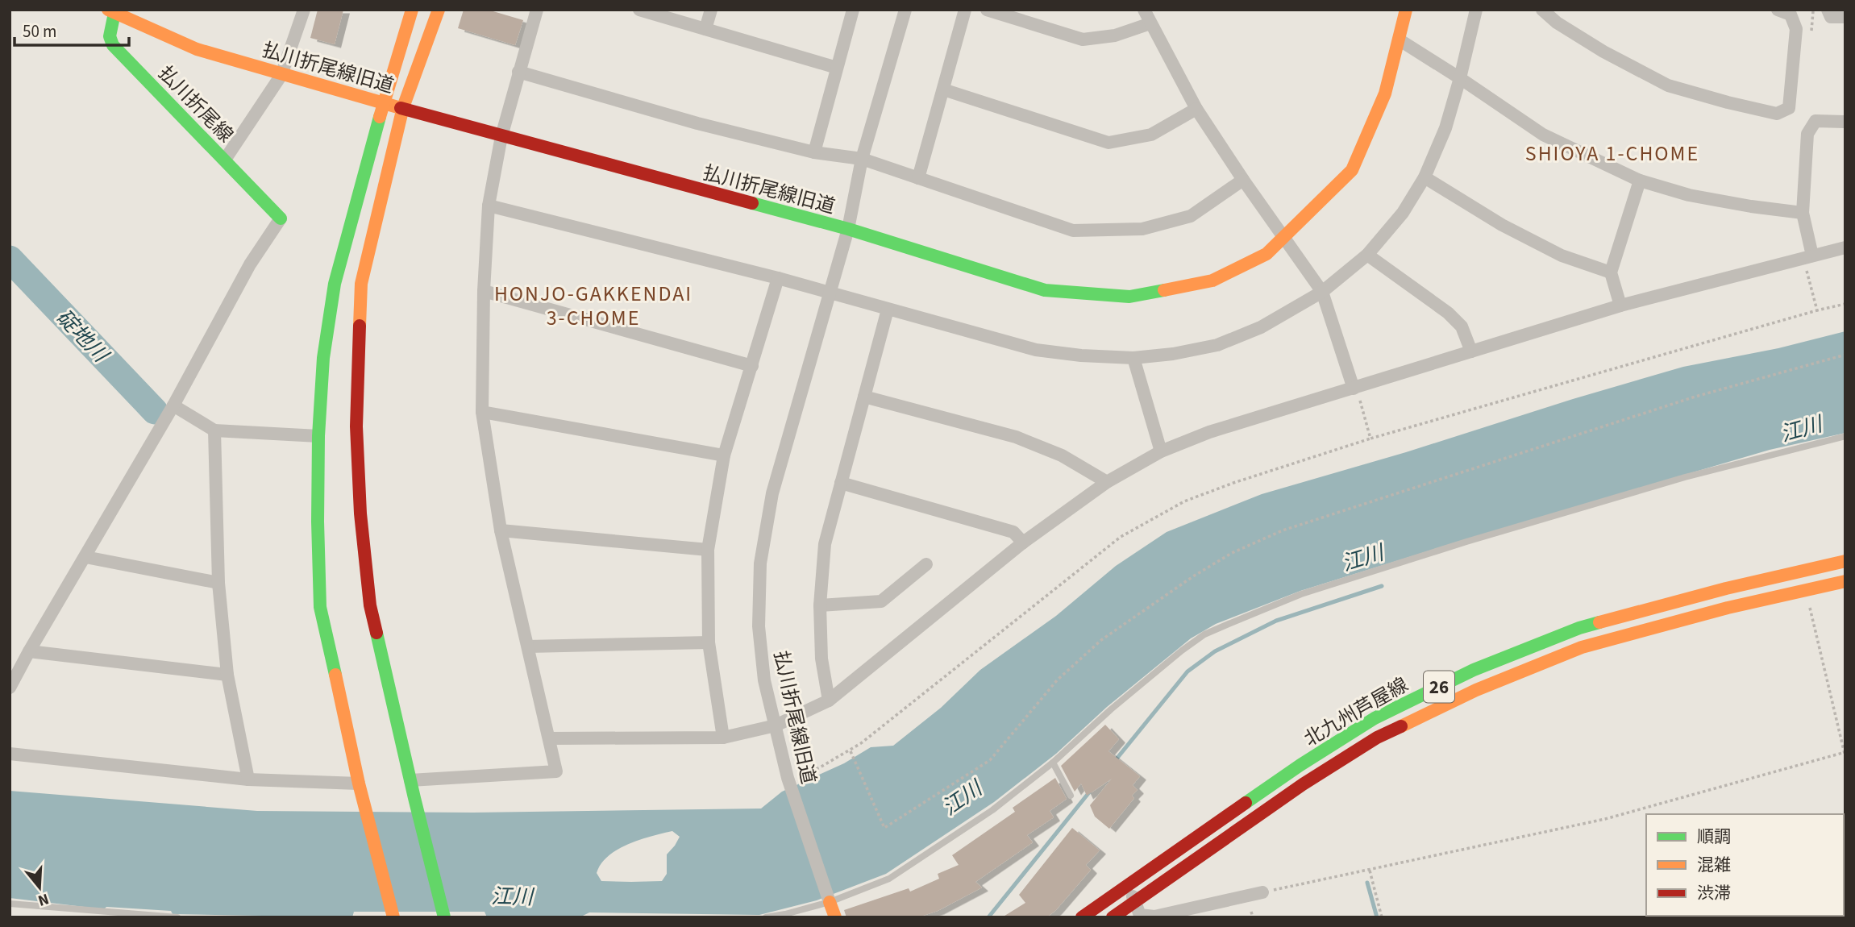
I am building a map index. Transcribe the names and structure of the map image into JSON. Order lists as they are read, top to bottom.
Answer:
{
  "streets": {
    "street": [
      "払川折尾線旧道",
      "払川折尾線",
      "26",
      "北九州芦屋線"
    ]
  },
  "crossings": [
    ["払川折尾線旧道", "払川折尾線"]
  ],
  "districts": ["SHIOYA 1-CHOME", "HONJO-GAKKENDAI 3-CHOME"],
  "water": ["碇地川", "江川"],
  "legend": ["順調", "混雑", "渋滞"],
  "scale_bar": "50 m",
  "north": "bottom"
}
